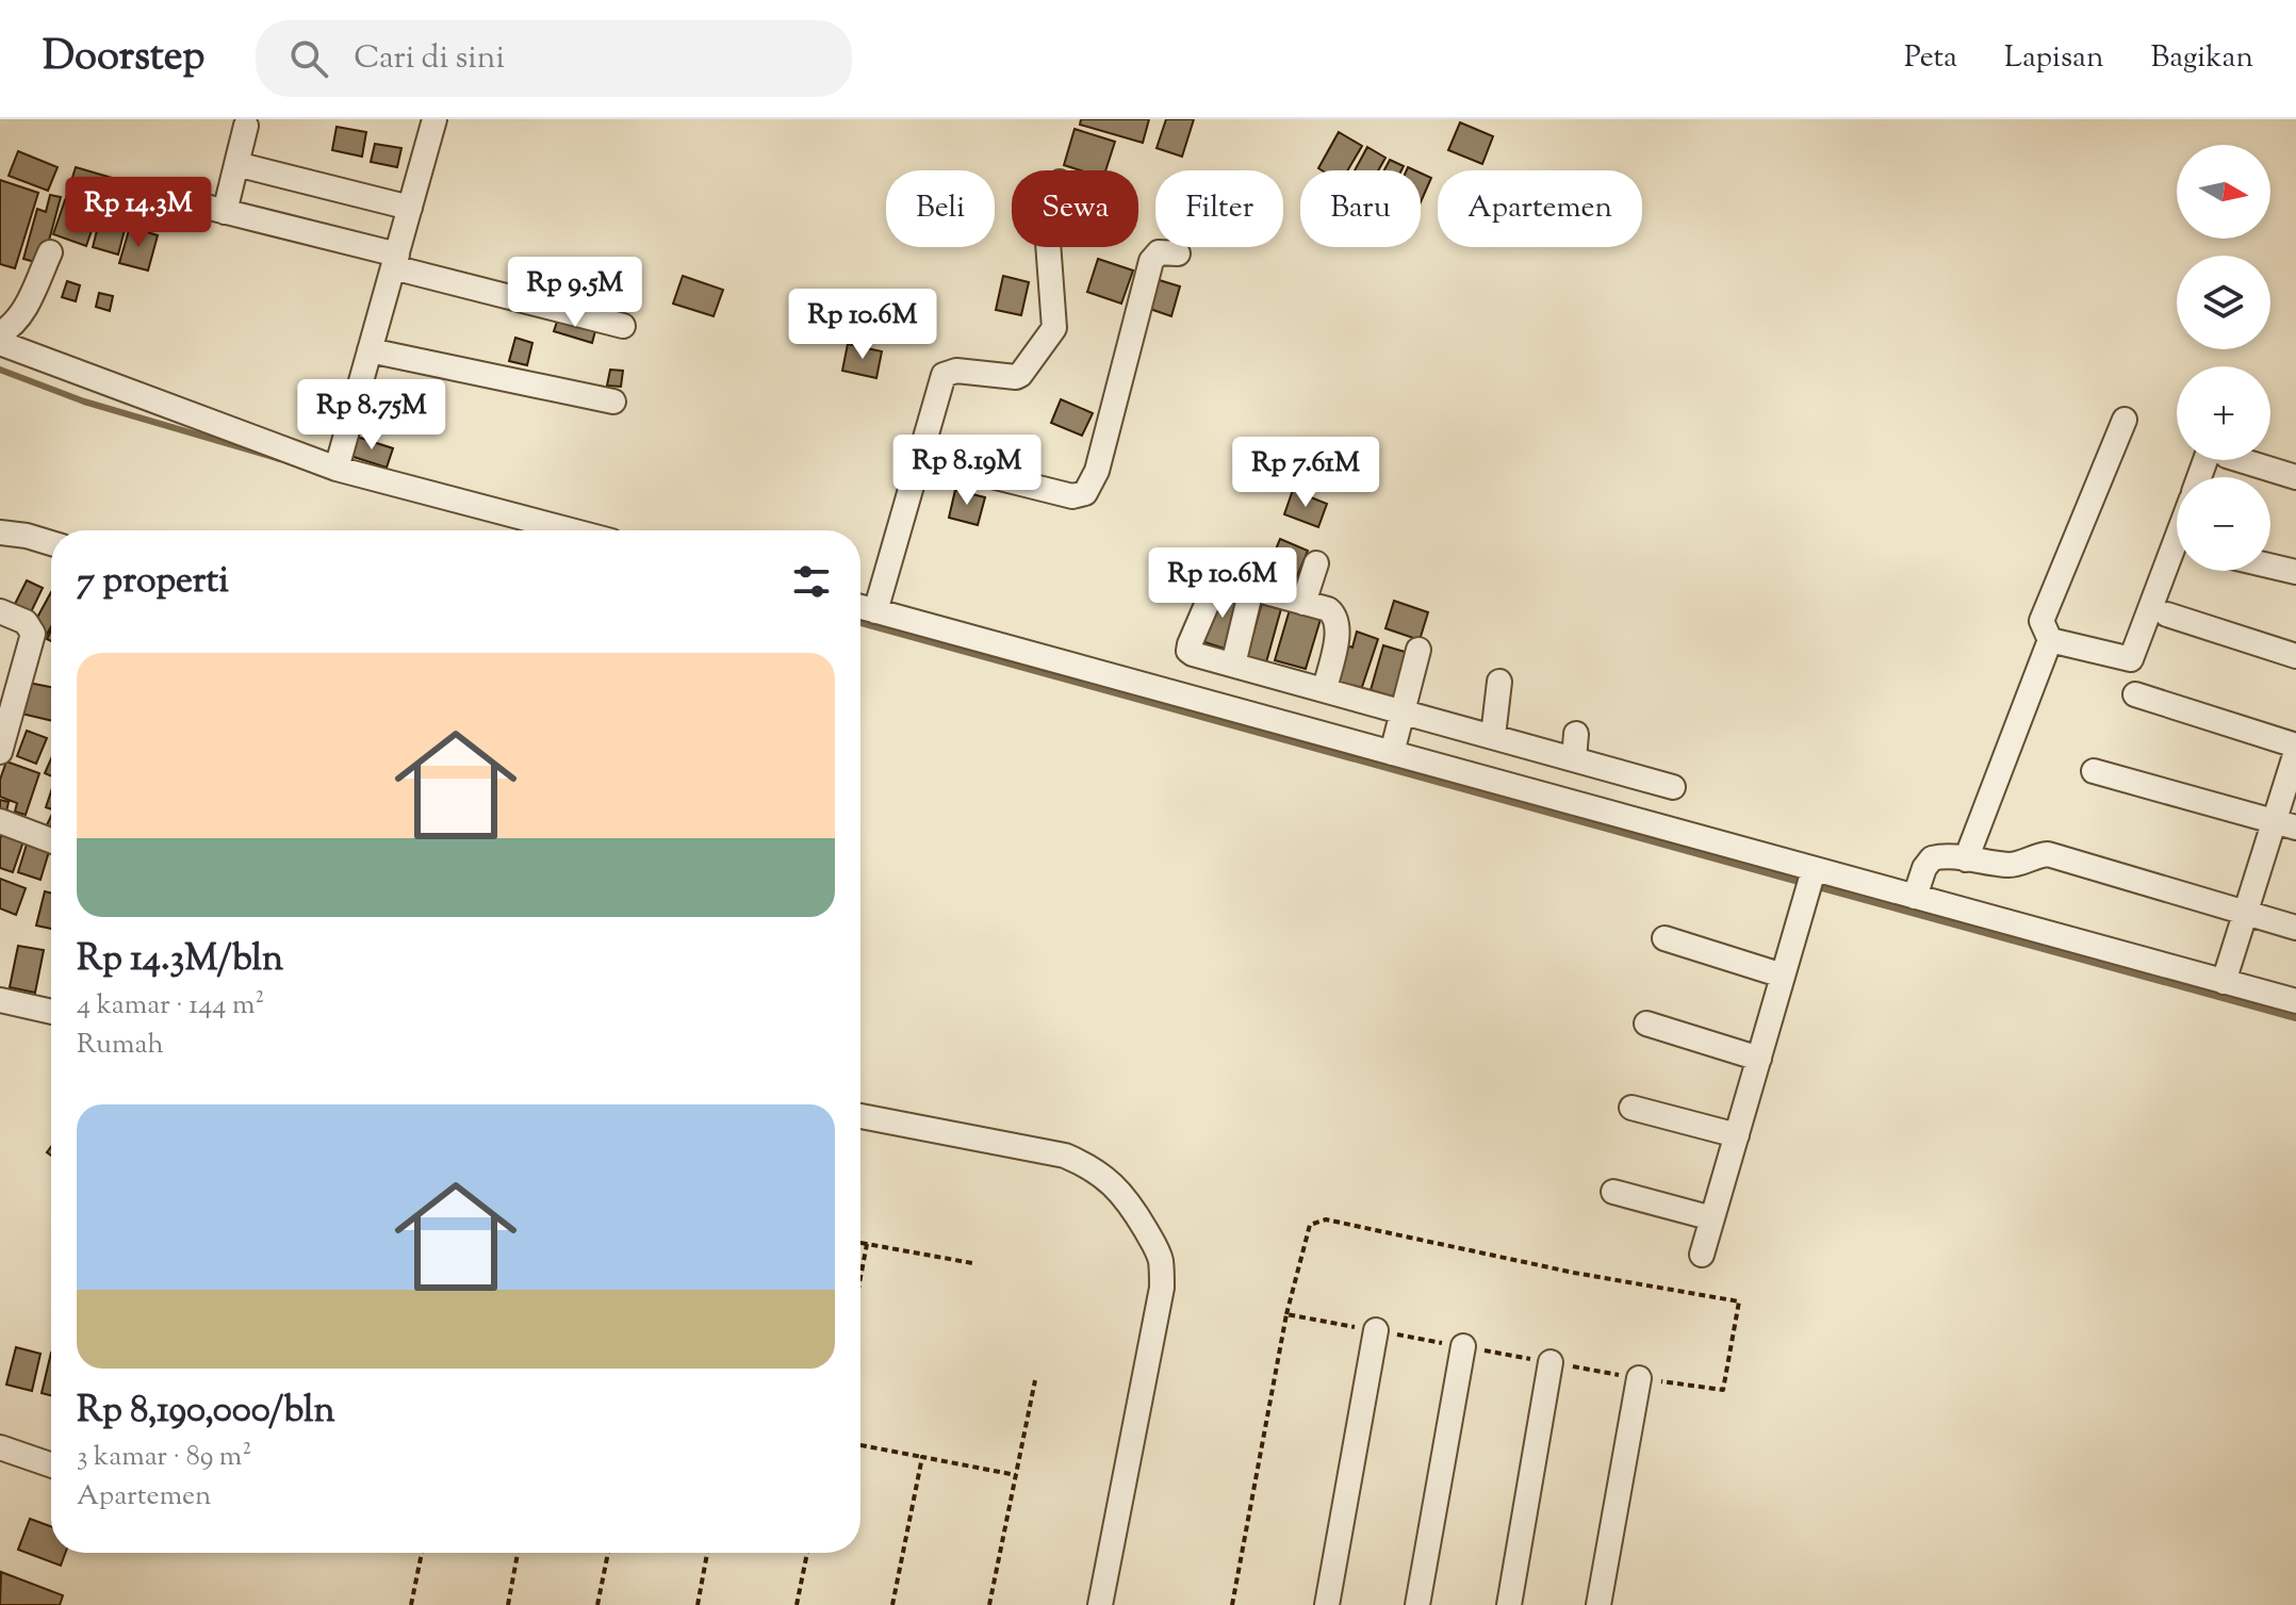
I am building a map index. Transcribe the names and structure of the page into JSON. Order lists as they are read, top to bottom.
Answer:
{
  "north": "right",
  "page": {
    "header": "Doorstep",
    "search": "Cari di sini",
    "nav": ["Peta", "Lapisan", "Bagikan"],
    "map_buttons": ["+", "−"],
    "chip": [
      "Beli",
      "Sewa",
      "Filter",
      "Baru",
      "Apartemen"
    ],
    "price": [
      "Rp 14.3M",
      "Rp 9.5M",
      "Rp 10.6M",
      "Rp 8.75M",
      "Rp 8.19M",
      "Rp 7.61M",
      "Rp 10.6M"
    ],
    "heading": "7 properti",
    "list": [
      {
        "name": "Rp 14.3M/bln",
        "note": "4 kamar · 144 m² · Rumah"
      },
      {
        "name": "Rp 8,190,000/bln",
        "note": "3 kamar · 89 m² · Apartemen"
      }
    ]
  }
}
